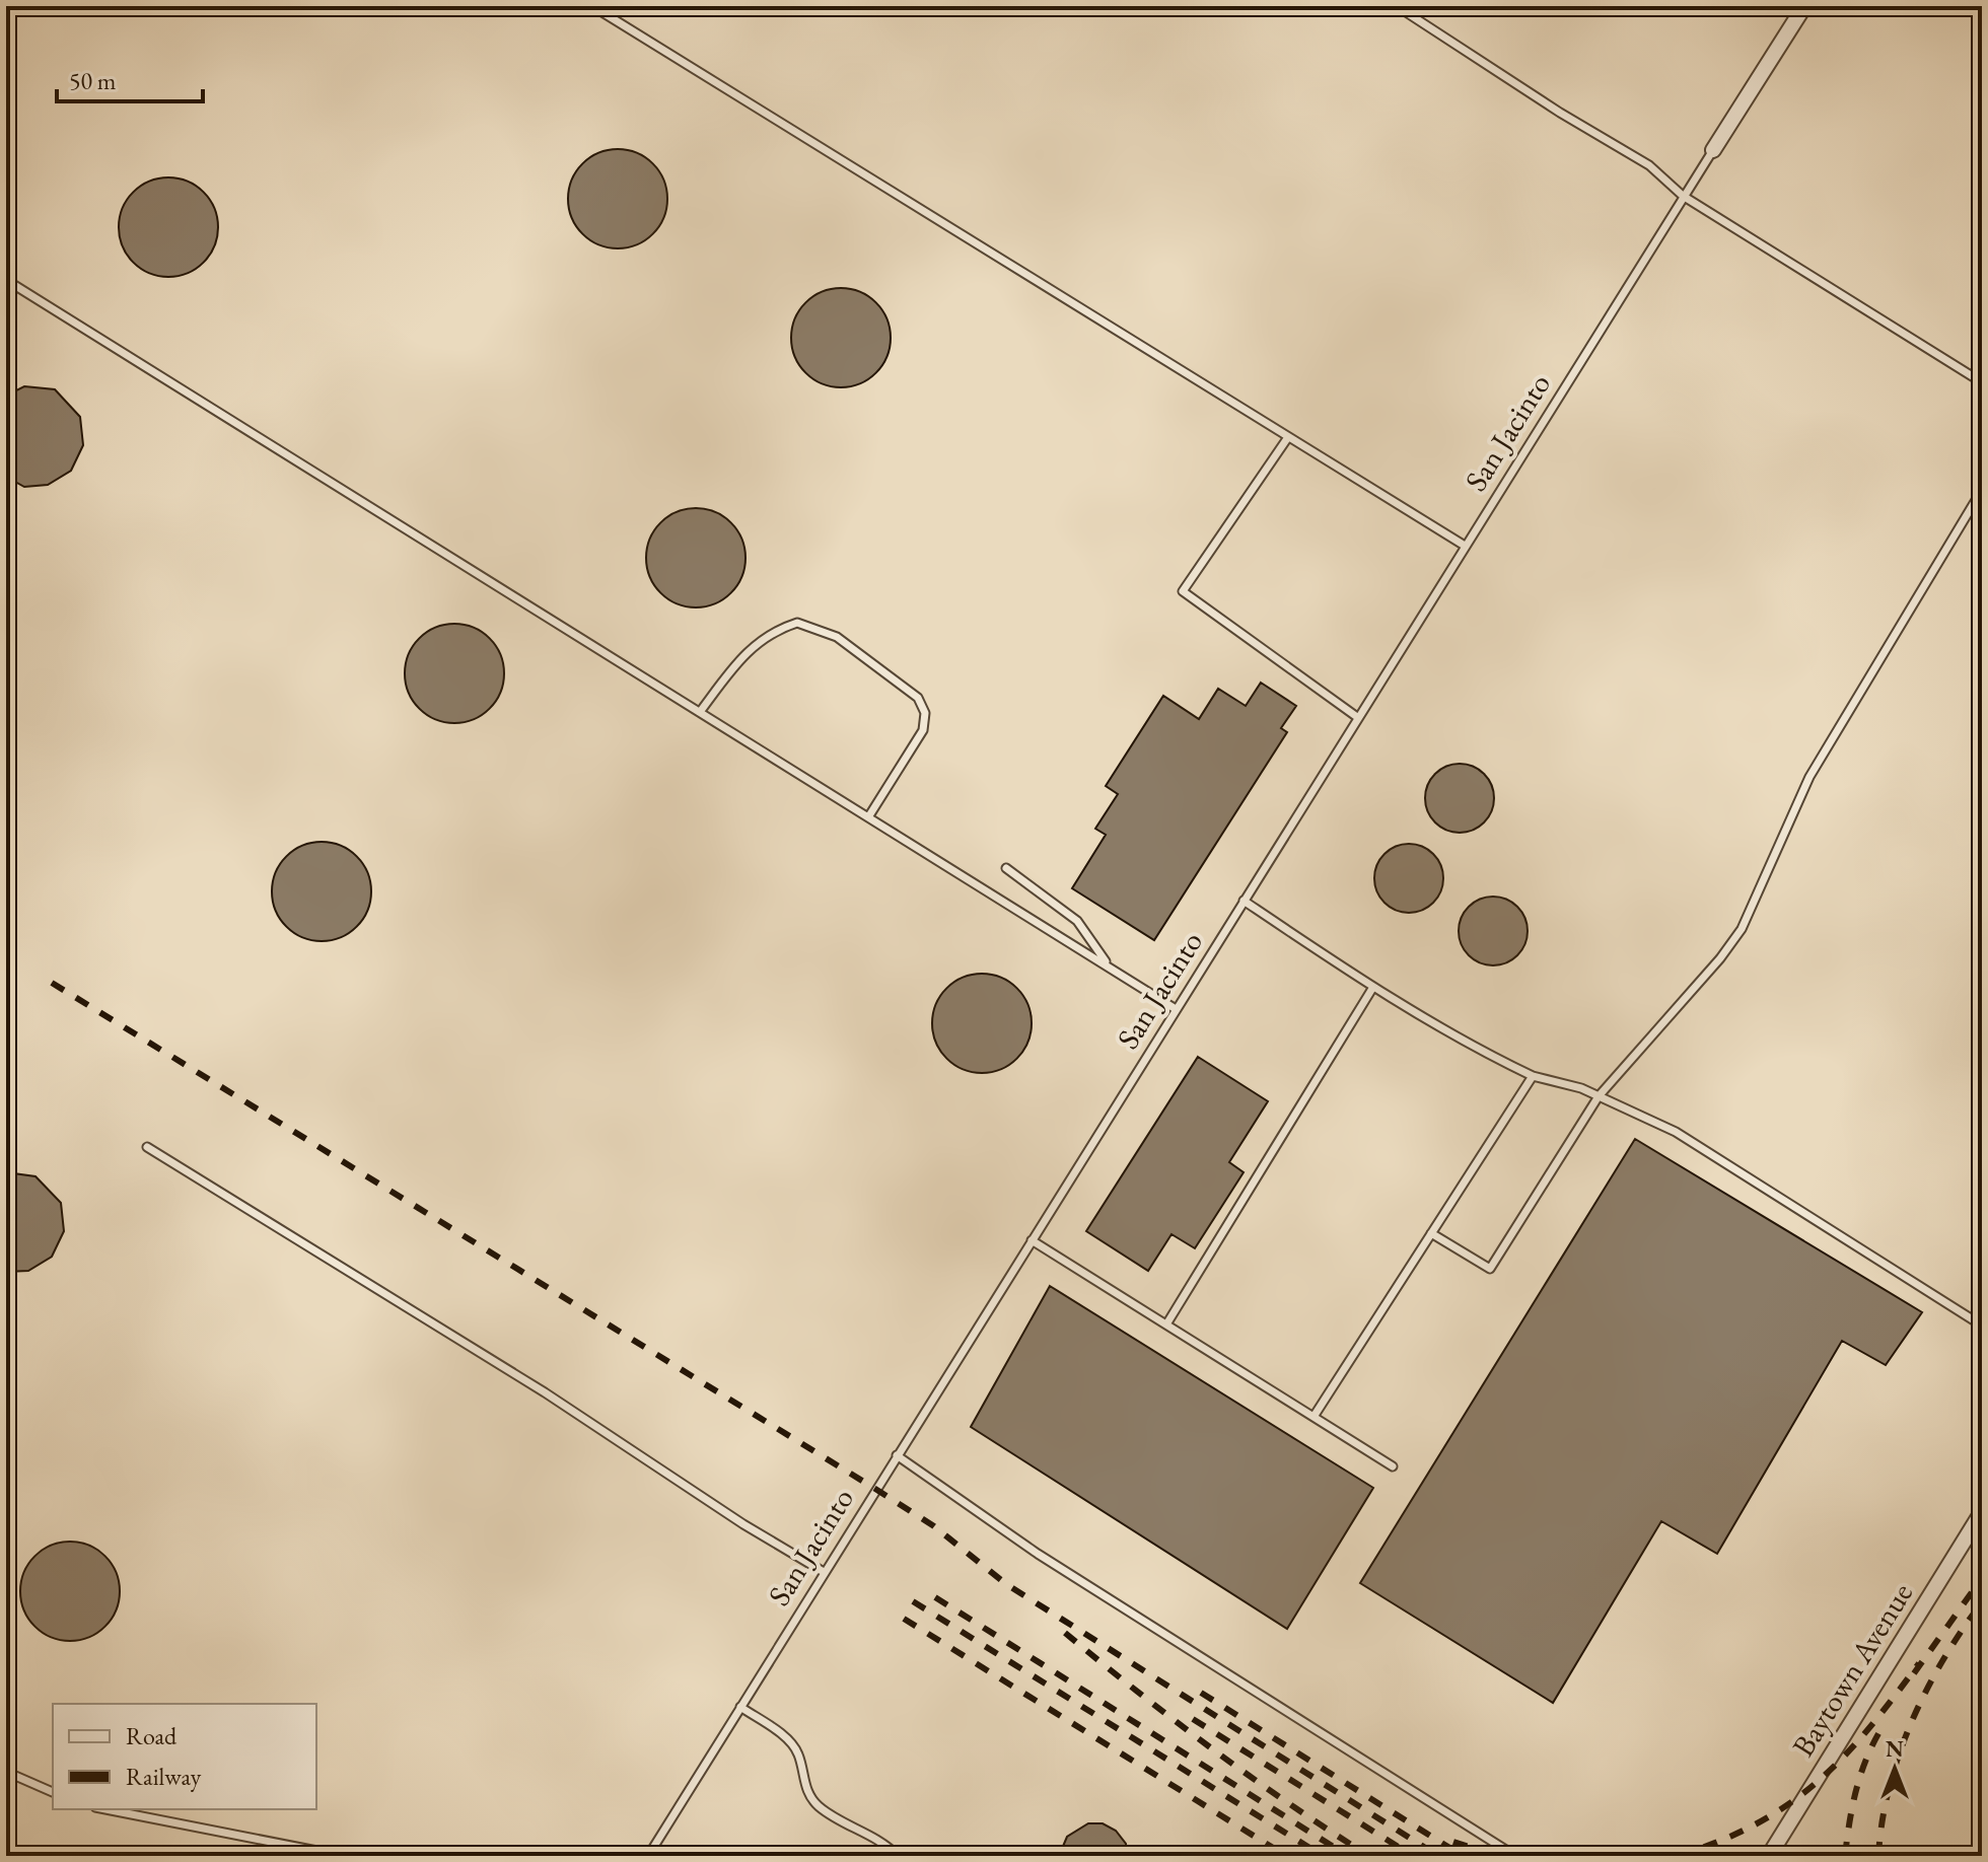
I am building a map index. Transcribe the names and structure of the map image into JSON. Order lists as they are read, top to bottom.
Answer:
{
  "streets": {
    "street": ["Baytown Avenue"],
    "lane": ["San Jacinto"]
  },
  "legend": ["Road", "Railway"],
  "scale_bar": "50 m",
  "north": "top"
}
